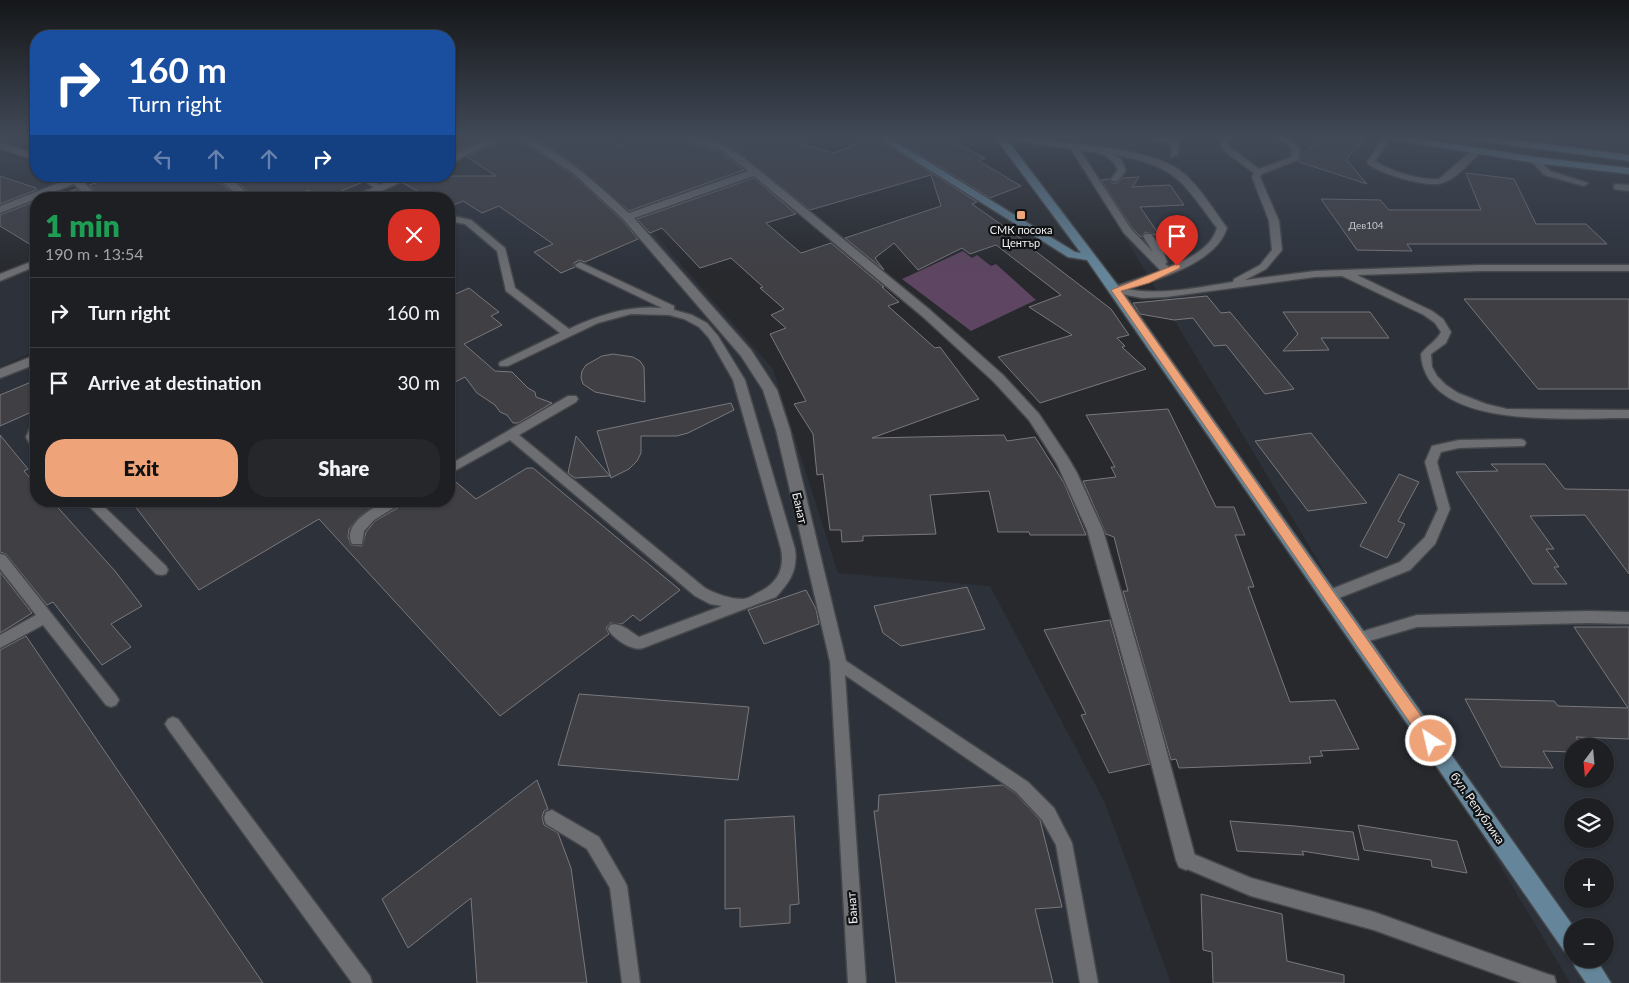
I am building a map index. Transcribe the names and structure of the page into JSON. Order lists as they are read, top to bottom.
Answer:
{
  "streets": {
    "street": ["Банат", "бул. Република"]
  },
  "places": {
    "transit": ["СМК посока Център"]
  },
  "house_numbers": ["Дев104"],
  "north": "bottom",
  "page": {
    "turn": ["160 m", "Turn right"],
    "heading": ["1 min", "190 m · 13:54"],
    "list": [
      {
        "name": "Turn right",
        "value": "160 m"
      },
      {
        "name": "Arrive at destination",
        "value": "30 m"
      }
    ],
    "buttons": ["Exit", "Share"],
    "map_buttons": ["+", "−"]
  }
}
